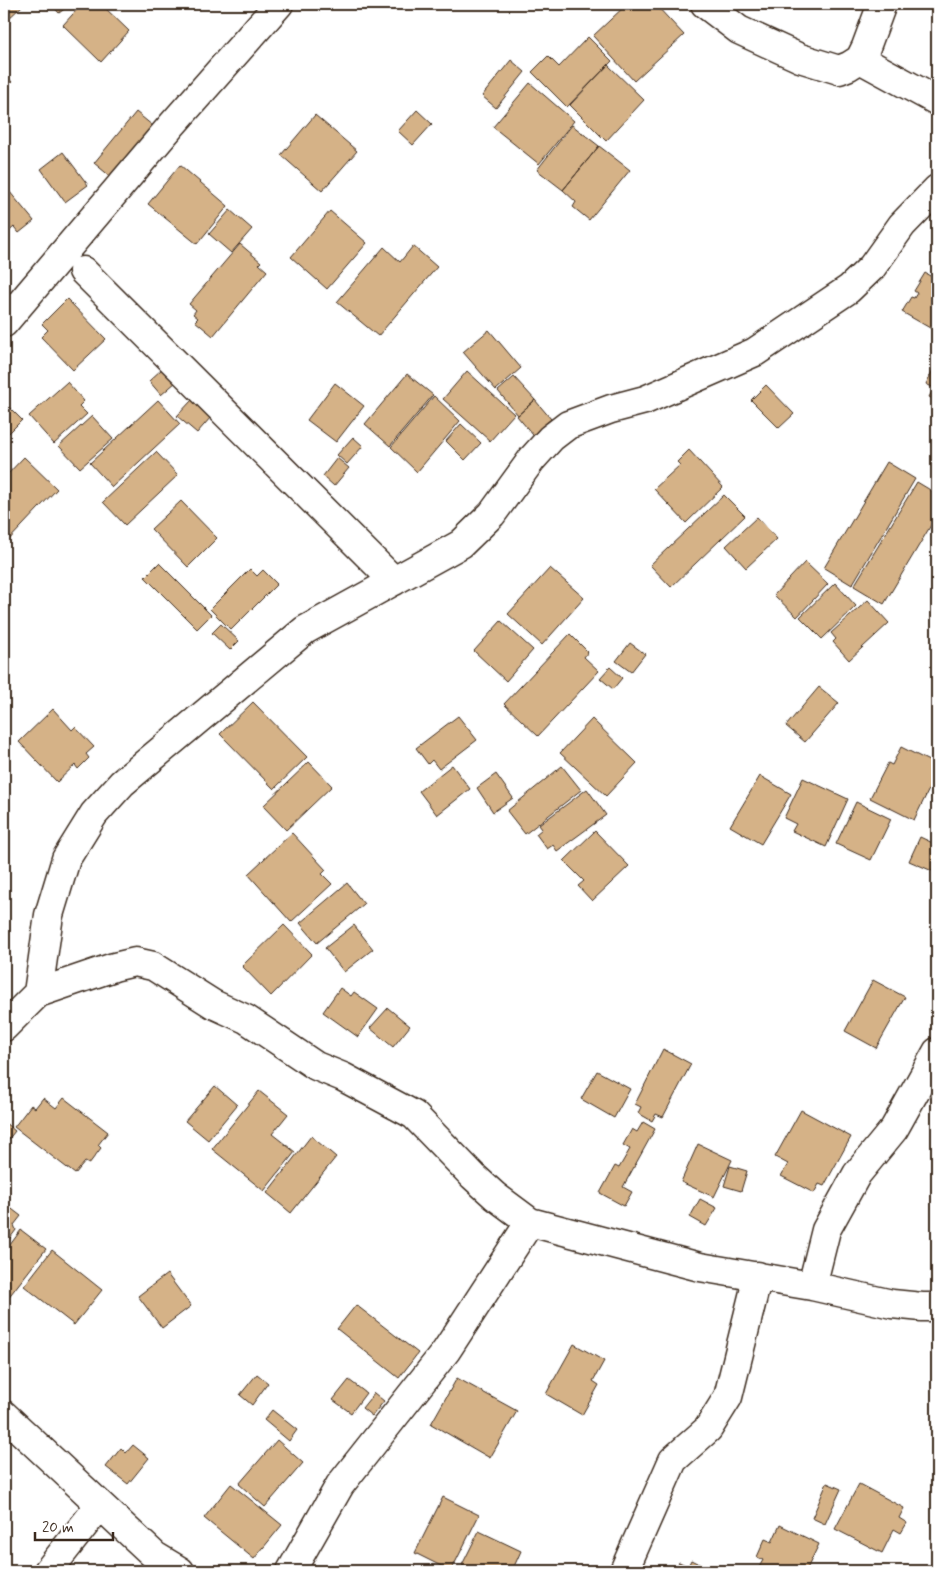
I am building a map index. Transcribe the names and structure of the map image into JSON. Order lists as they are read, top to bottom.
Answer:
{
  "scale_bar": "20 m"
}
